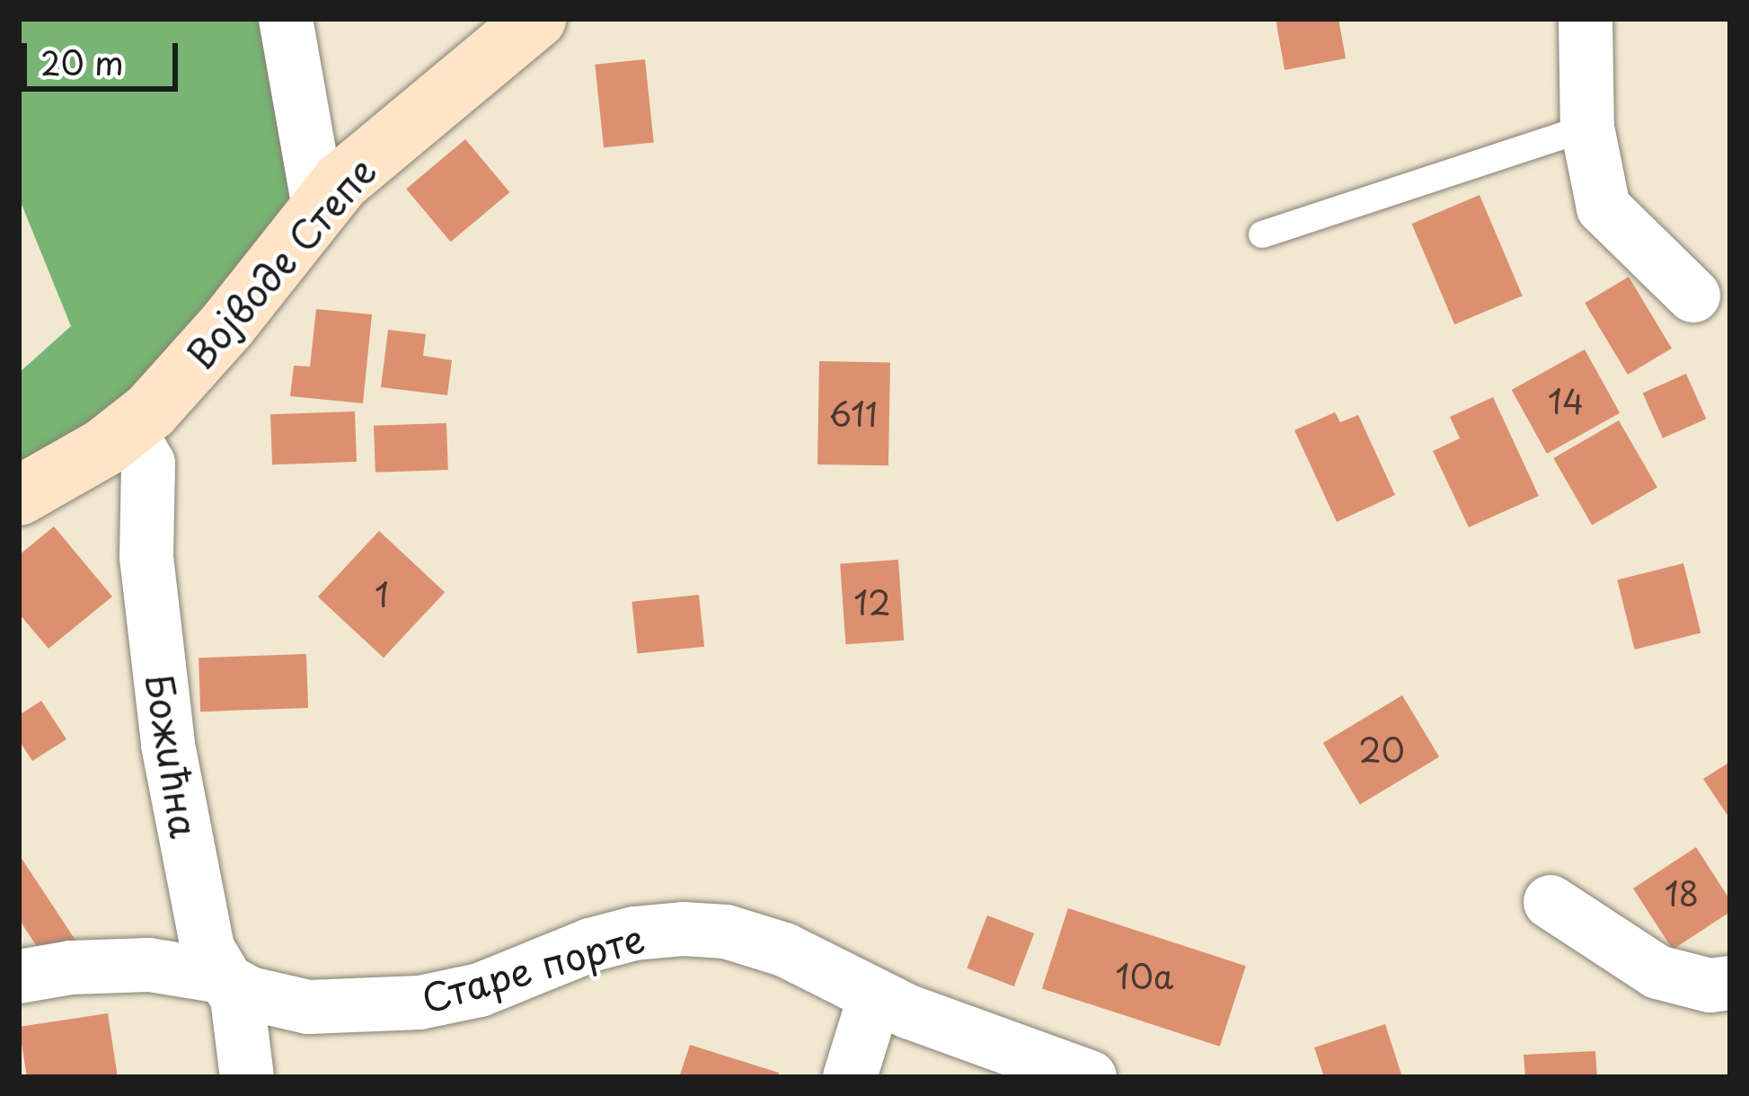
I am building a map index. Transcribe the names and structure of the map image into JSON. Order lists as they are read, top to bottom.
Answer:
{
  "streets": {
    "street": ["Војводе Степе", "Божићна", "Старе порте"]
  },
  "crossings": [
    ["Војводе Степе", "Божићна"],
    ["Божићна", "Старе порте"]
  ],
  "house_numbers": [
    "14",
    "611",
    "1",
    "12",
    "20",
    "18",
    "10a"
  ],
  "scale_bar": "20 m"
}
